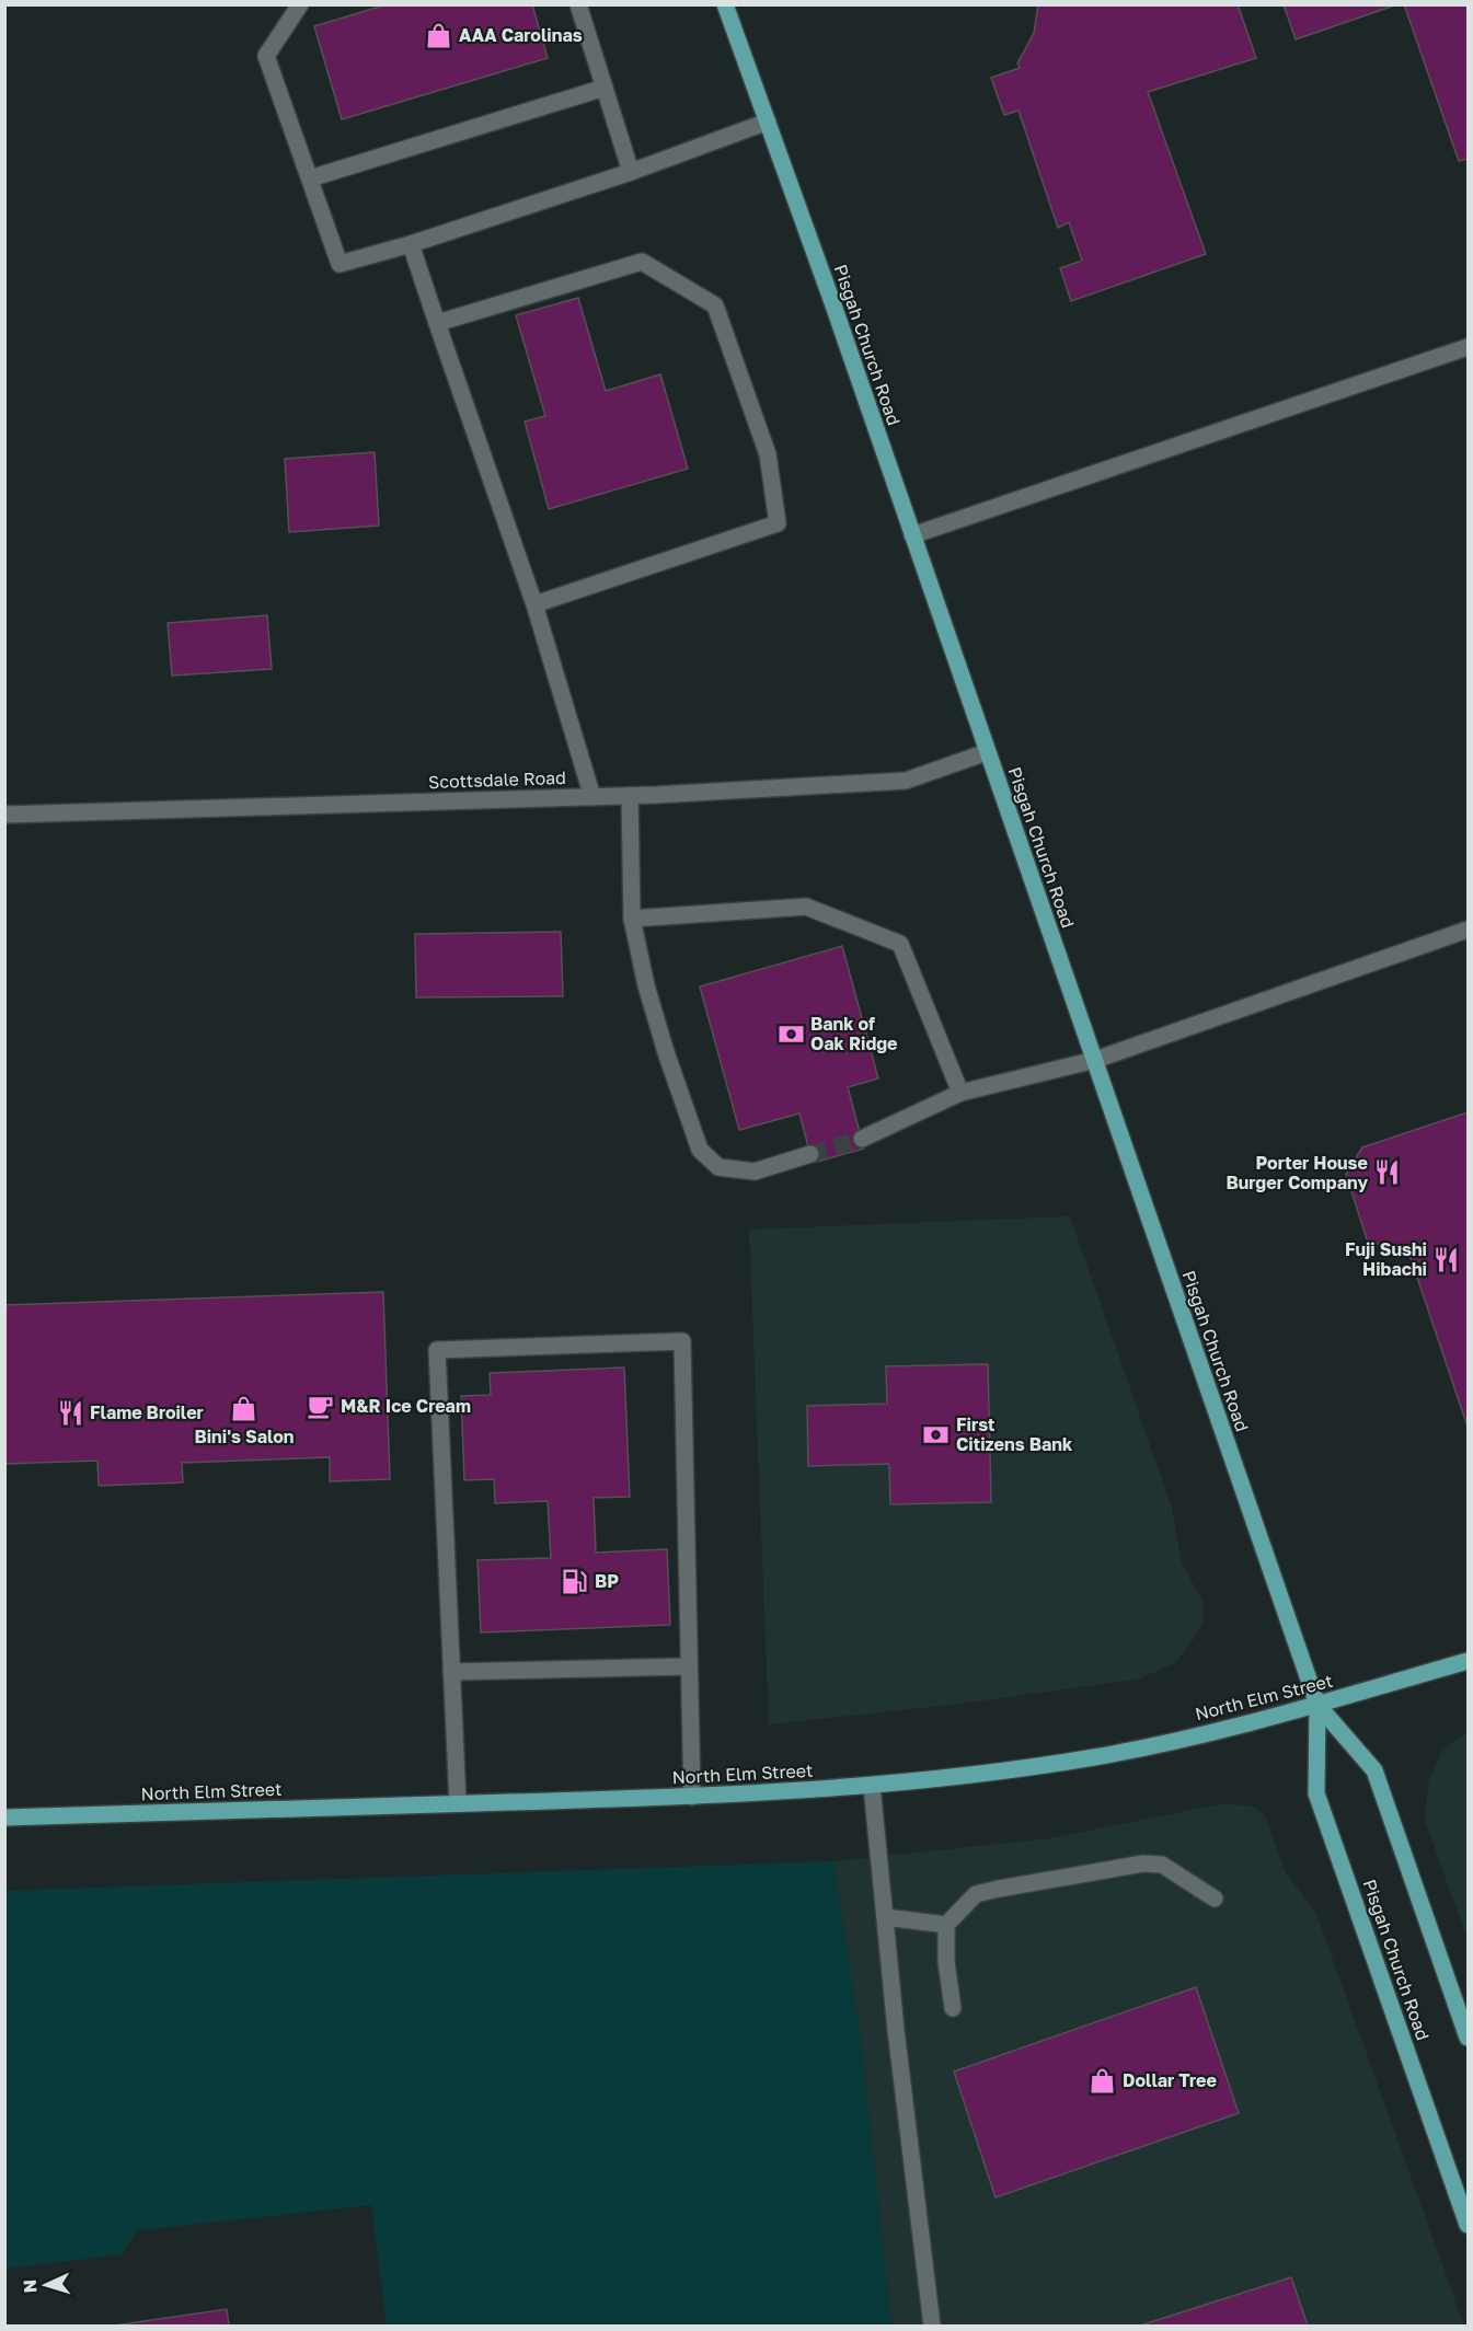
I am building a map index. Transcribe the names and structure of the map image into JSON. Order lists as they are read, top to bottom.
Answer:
{
  "streets": {
    "main road": ["Pisgah Church Road", "North Elm Street"],
    "street": ["Scottsdale Road"]
  },
  "crossings": [
    ["Pisgah Church Road", "Scottsdale Road"],
    ["Pisgah Church Road", "North Elm Street"]
  ],
  "places": {
    "shop": ["AAA Carolinas", "Bini's Salon", "Dollar Tree"],
    "bank": ["Bank of Oak Ridge", "First Citizens Bank"],
    "restaurant": ["Porter House Burger Company", "Fuji Sushi Hibachi", "Flame Broiler"],
    "cafe": ["M&R Ice Cream"],
    "fuel station": ["BP"]
  },
  "north": "left"
}
